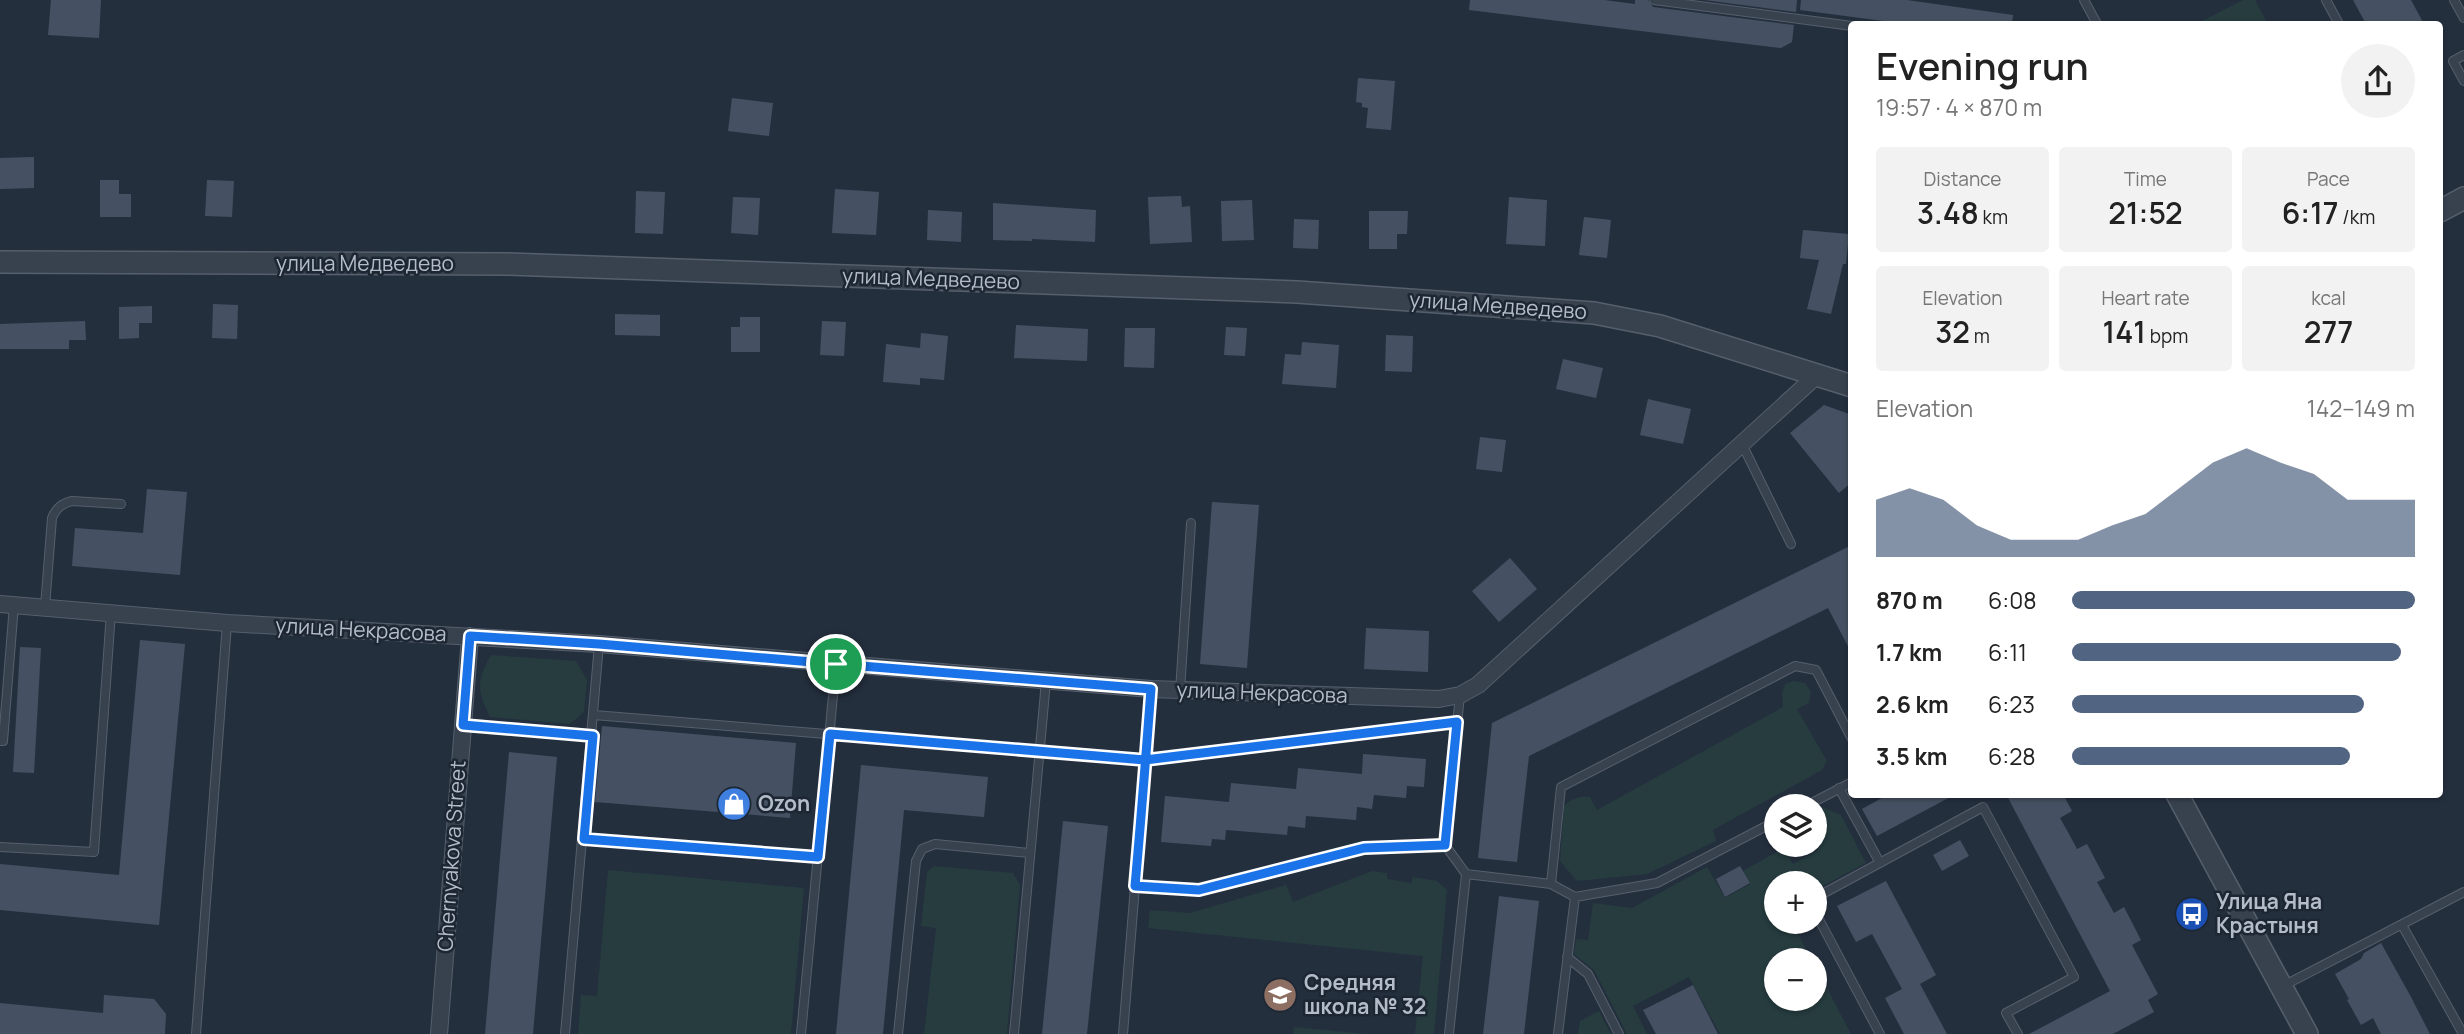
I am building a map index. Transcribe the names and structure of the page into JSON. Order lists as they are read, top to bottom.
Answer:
{
  "streets": {
    "street": ["улица Медведево", "улица Некрасова", "Chernyakova Street"]
  },
  "crossings": [
    ["улица Медведево", "улица Некрасова"],
    ["улица Некрасова", "Chernyakova Street"]
  ],
  "places": {
    "shop": ["Ozon"],
    "bus stop": ["Улица Яна Крастыня"],
    "school or university": ["Средняя школа № 32"]
  },
  "page": {
    "heading": ["Evening run", "19:57 · 4 × 870 m"],
    "stats": [
      ["Distance", "3.48 km"],
      ["Time", "21:52"],
      ["Pace", "6:17 /km"],
      ["Elevation", "32 m"],
      ["Heart rate", "141 bpm"],
      ["kcal", "277"]
    ],
    "chart": ["Elevation", "142–149 m"],
    "list": [
      {
        "name": "870 m",
        "note": "6:08"
      },
      {
        "name": "1.7 km",
        "note": "6:11"
      },
      {
        "name": "2.6 km",
        "note": "6:23"
      },
      {
        "name": "3.5 km",
        "note": "6:28"
      }
    ],
    "map_buttons": ["+", "−"]
  }
}
